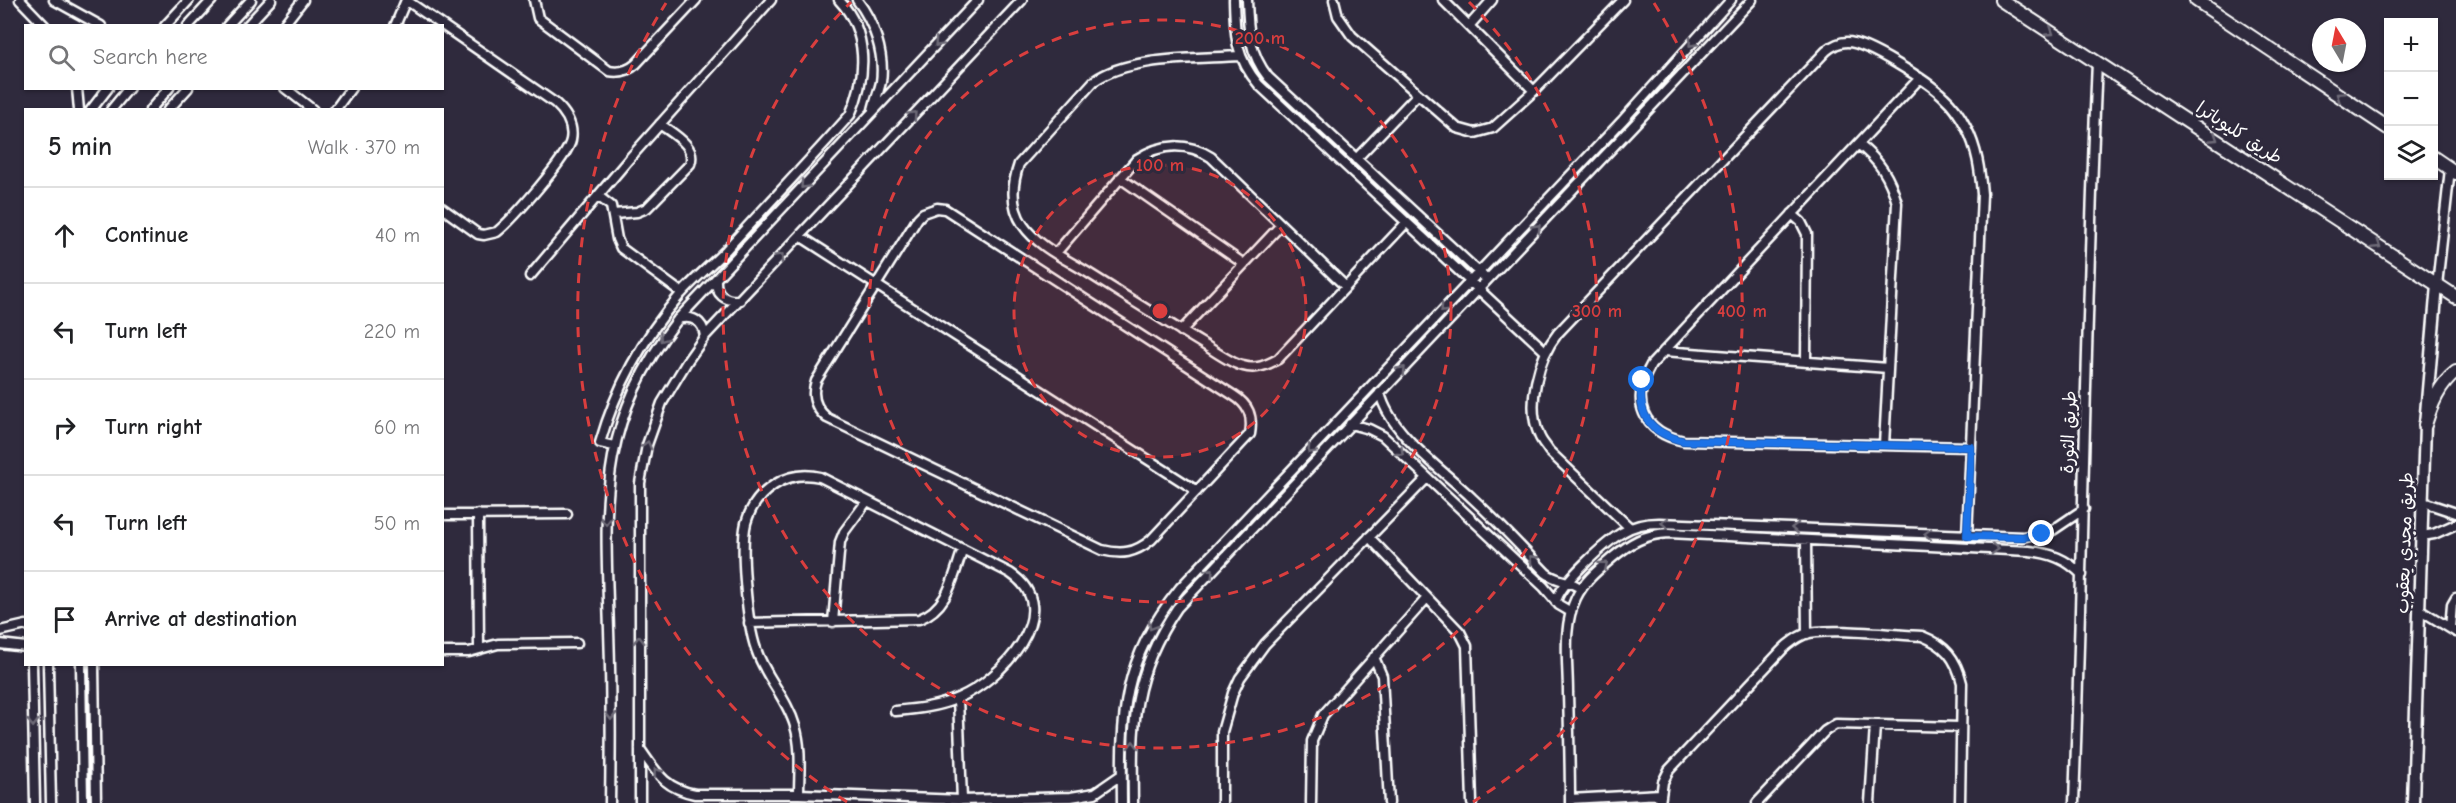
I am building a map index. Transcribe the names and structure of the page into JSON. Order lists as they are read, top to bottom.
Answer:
{
  "streets": {
    "main road": ["طريق كليوباترا"],
    "street": ["طريق الثورة", "طريق مجدي يعقوب"]
  },
  "crossings": [
    ["طريق كليوباترا", "طريق الثورة"],
    ["طريق كليوباترا", "طريق مجدي يعقوب"]
  ],
  "north": "top",
  "page": {
    "map_buttons": ["+", "−"],
    "search": "Search here",
    "heading": ["5 min", "Walk · 370 m"],
    "list": [
      ["Continue", "40 m"],
      ["Turn left", "220 m"],
      ["Turn right", "60 m"],
      ["Turn left", "50 m"],
      "Arrive at destination"
    ]
  },
  "rings": [
    "200 m",
    "100 m",
    "300 m",
    "400 m"
  ]
}
